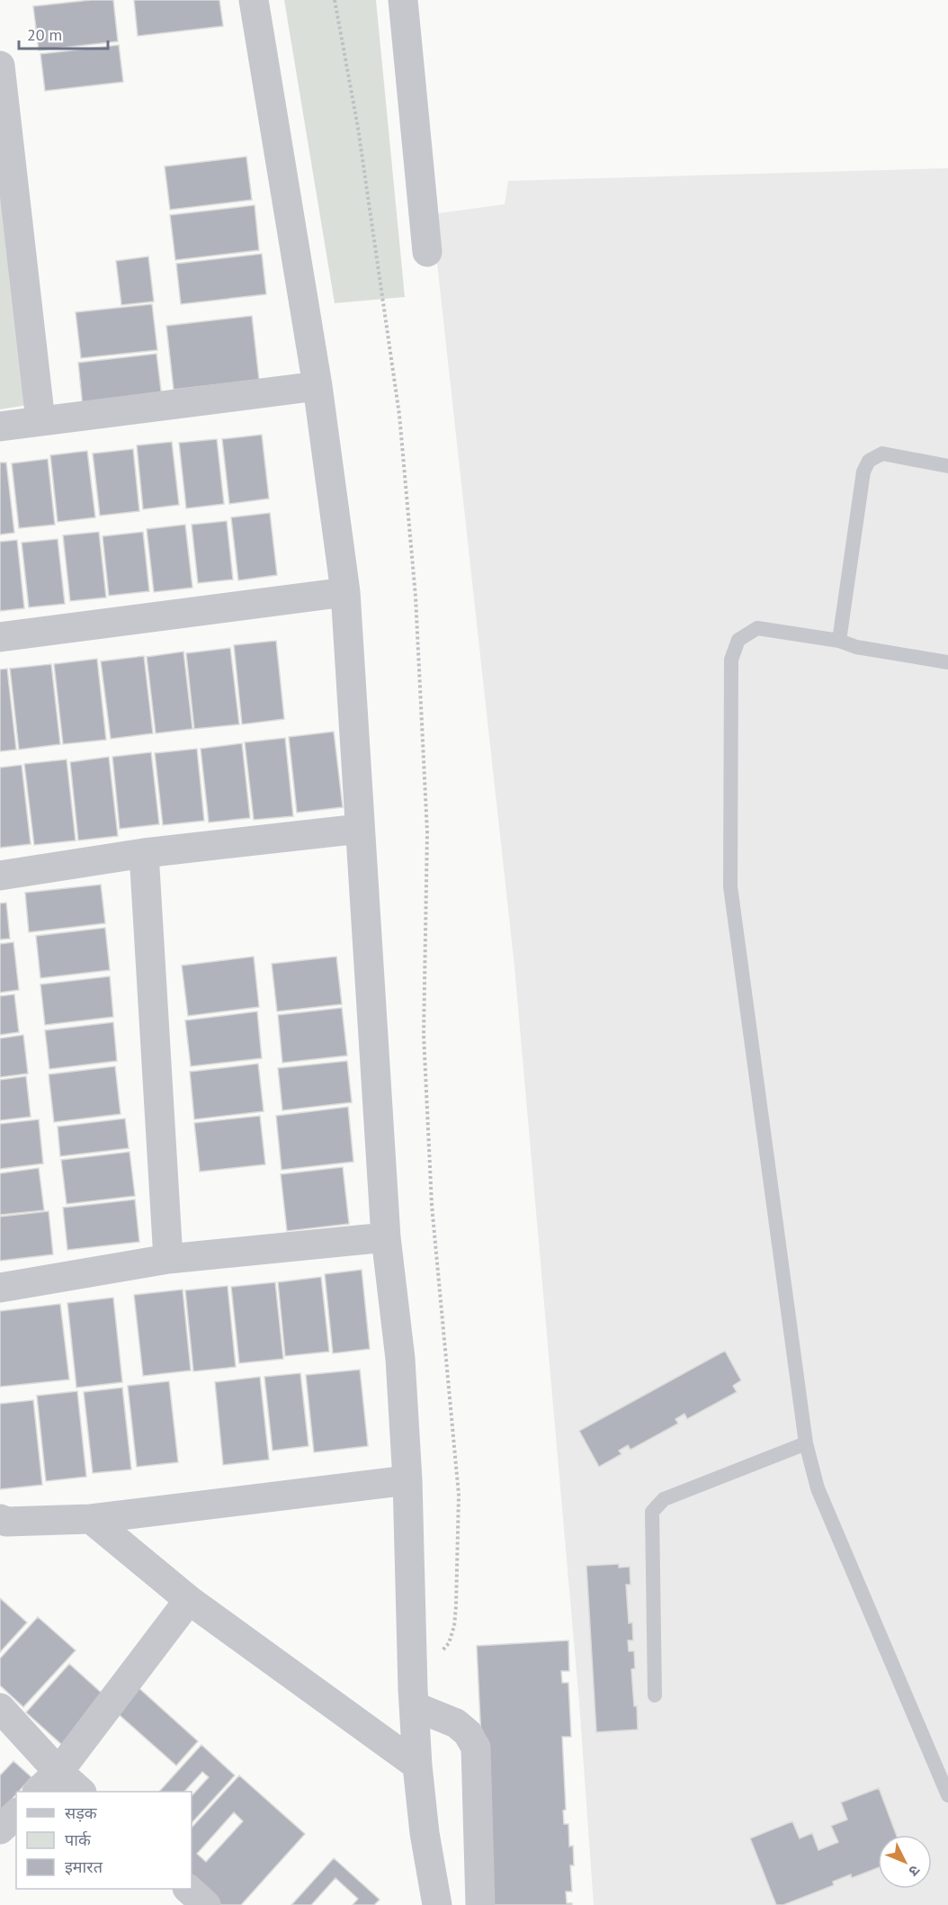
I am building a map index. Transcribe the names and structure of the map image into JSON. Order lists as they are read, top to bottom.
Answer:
{
  "legend": ["सड़क", "पार्क", "इमारत"],
  "scale_bar": "20 m",
  "north": "bottom right"
}
